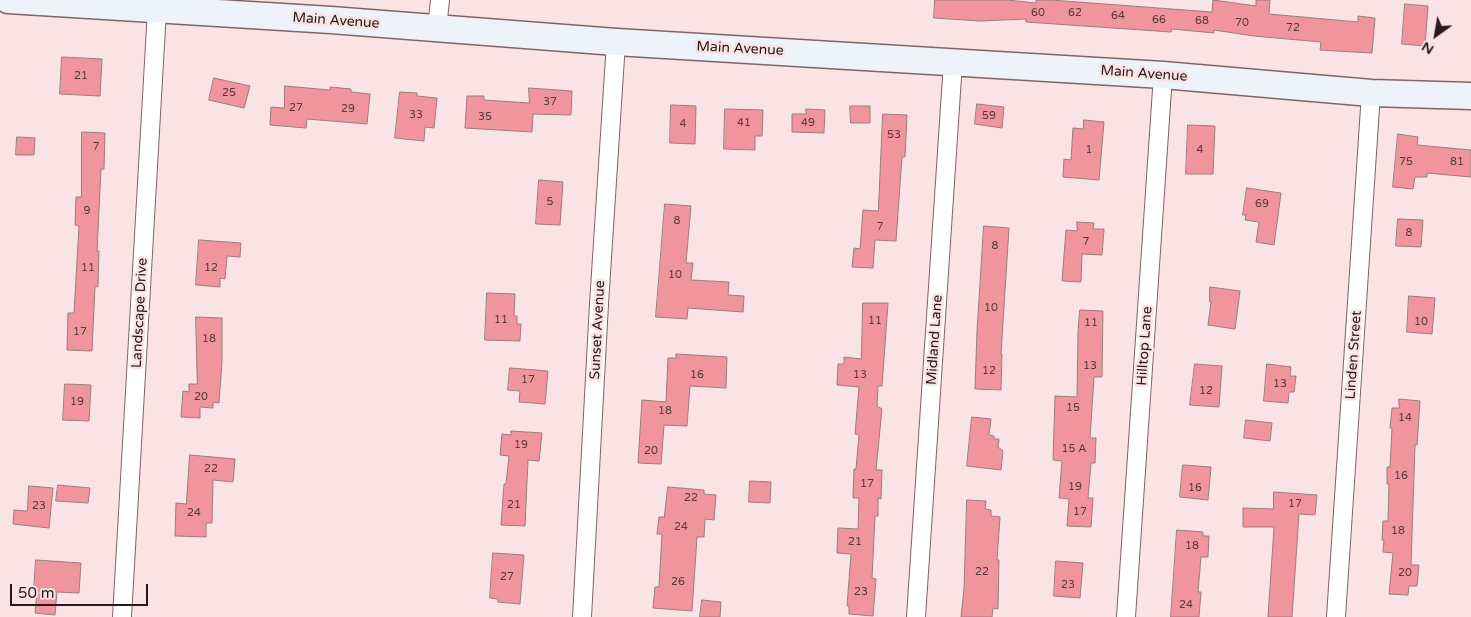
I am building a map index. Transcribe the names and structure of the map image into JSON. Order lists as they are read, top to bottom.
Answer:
{
  "streets": {
    "street": [
      "Main Avenue",
      "Landscape Drive",
      "Sunset Avenue",
      "Midland Lane",
      "Hilltop Lane",
      "Linden Street"
    ]
  },
  "crossings": [
    ["Main Avenue", "Landscape Drive"],
    ["Main Avenue", "Sunset Avenue"],
    ["Main Avenue", "Midland Lane"],
    ["Main Avenue", "Hilltop Lane"],
    ["Main Avenue", "Linden Street"]
  ],
  "house_numbers": [
    "60",
    "62",
    "64",
    "66",
    "68",
    "70",
    "72",
    "21",
    "25",
    "37",
    "27",
    "29",
    "33",
    "59",
    "35",
    "41",
    "49",
    "4",
    "53",
    "7",
    "1",
    "4",
    "75",
    "81",
    "5",
    "69",
    "9",
    "8",
    "7",
    "8",
    "7",
    "8",
    "11",
    "12",
    "10",
    "10",
    "11",
    "11",
    "10",
    "11",
    "17",
    "18",
    "13",
    "12",
    "16",
    "13",
    "17",
    "13",
    "12",
    "20",
    "19",
    "15",
    "18",
    "14",
    "19",
    "15 A",
    "20",
    "22",
    "16",
    "17",
    "19",
    "16",
    "22",
    "17",
    "21",
    "23",
    "17",
    "24",
    "24",
    "18",
    "21",
    "18",
    "22",
    "20",
    "27",
    "26",
    "23",
    "23",
    "24"
  ],
  "scale_bar": "50 m",
  "north": "bottom left"
}
